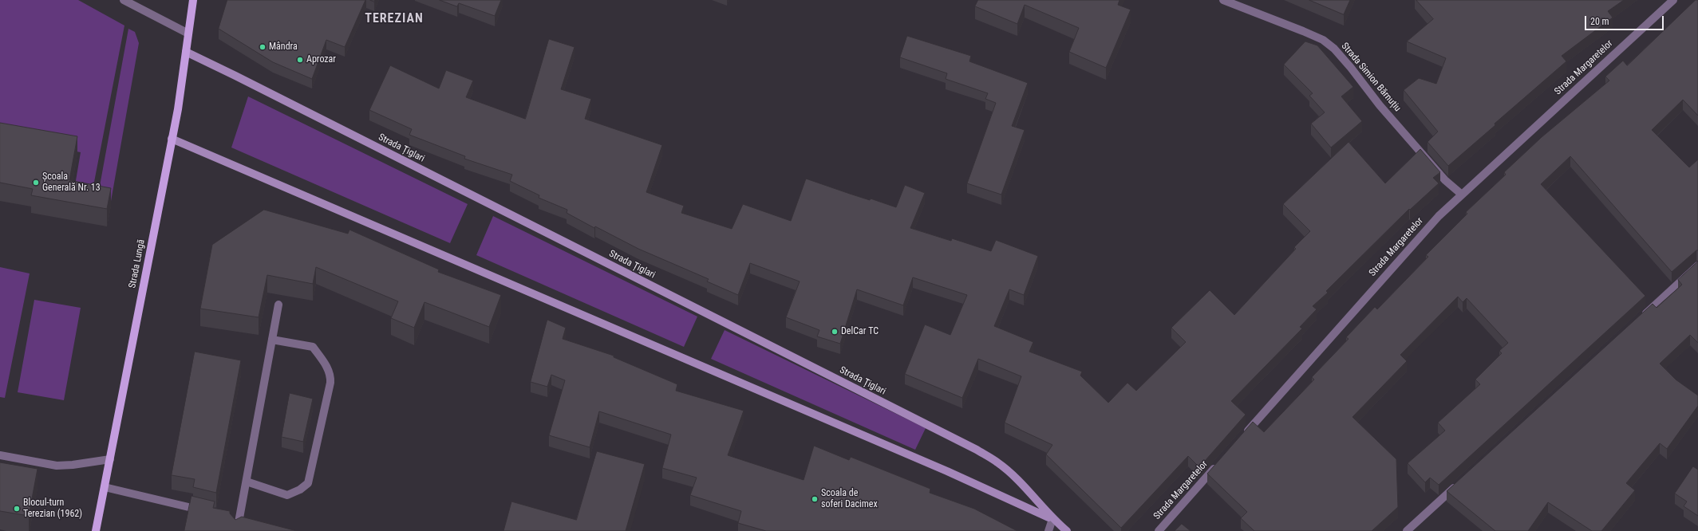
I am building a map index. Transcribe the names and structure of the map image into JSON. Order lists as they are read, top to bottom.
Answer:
{
  "streets": {
    "main road": ["Strada Lungă"],
    "street": ["Strada Margaretelor", "Strada Simion Bărnuțiu", "Strada Țiglari"]
  },
  "crossings": [
    ["Strada Margaretelor", "Strada Simion Bărnuțiu"],
    ["Strada Țiglari", "Strada Lungă"]
  ],
  "districts": ["TEREZIAN"],
  "places": [
    "Mândra",
    "Aprozar",
    "Școala Generală Nr. 13",
    "DelCar TC",
    "Scoala de soferi Dacimex",
    "Blocul-turn Terezian (1962)"
  ],
  "scale_bar": "20 m"
}
